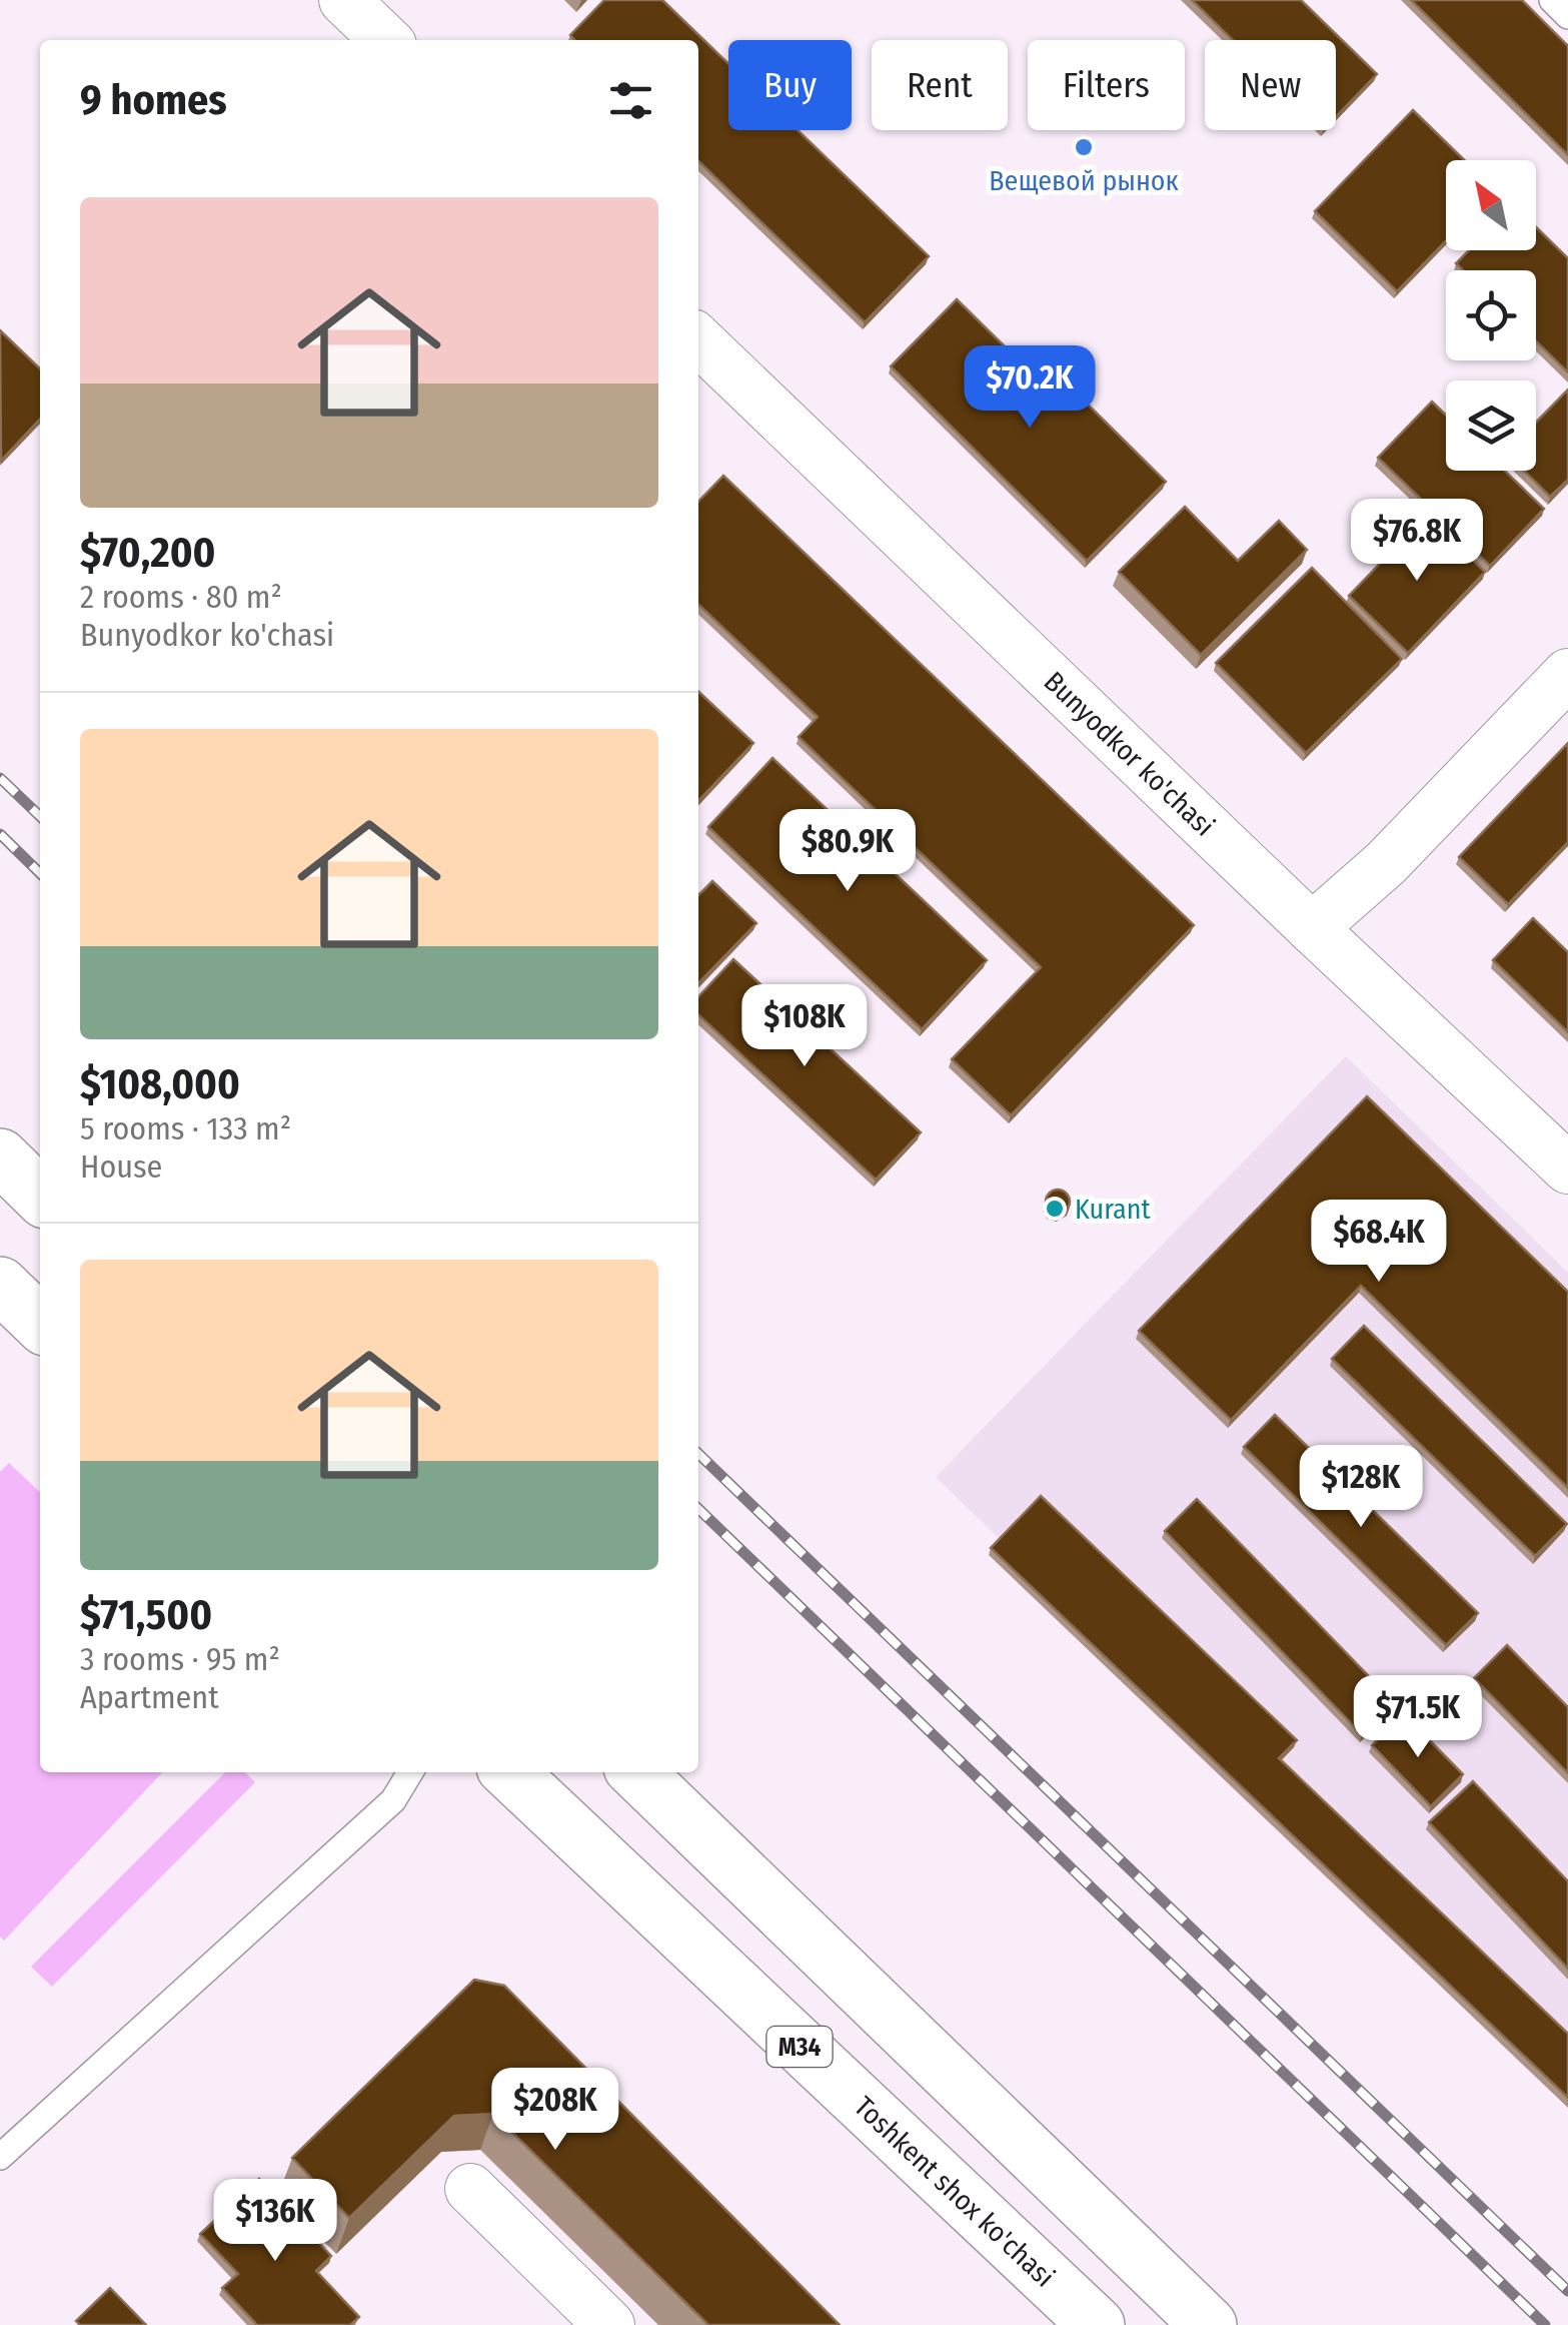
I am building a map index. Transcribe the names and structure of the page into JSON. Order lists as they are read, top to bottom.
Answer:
{
  "streets": {
    "highway": ["M34", "Toshkent shox ko'chasi"],
    "street": ["Bunyodkor ko'chasi"]
  },
  "places": ["Вещевой рынок", "Kurant"],
  "north": "top left",
  "page": {
    "chip": [
      "Buy",
      "Rent",
      "Filters",
      "New"
    ],
    "heading": "9 homes",
    "list": [
      {
        "name": "$70,200",
        "note": "2 rooms · 80 m² · Bunyodkor ko'chasi"
      },
      {
        "name": "$108,000",
        "note": "5 rooms · 133 m² · House"
      },
      {
        "name": "$71,500",
        "note": "3 rooms · 95 m² · Apartment"
      }
    ],
    "price": [
      "$70.2K",
      "$76.8K",
      "$80.9K",
      "$108K",
      "$68.4K",
      "$128K",
      "$71.5K",
      "$208K",
      "$136K"
    ]
  }
}
